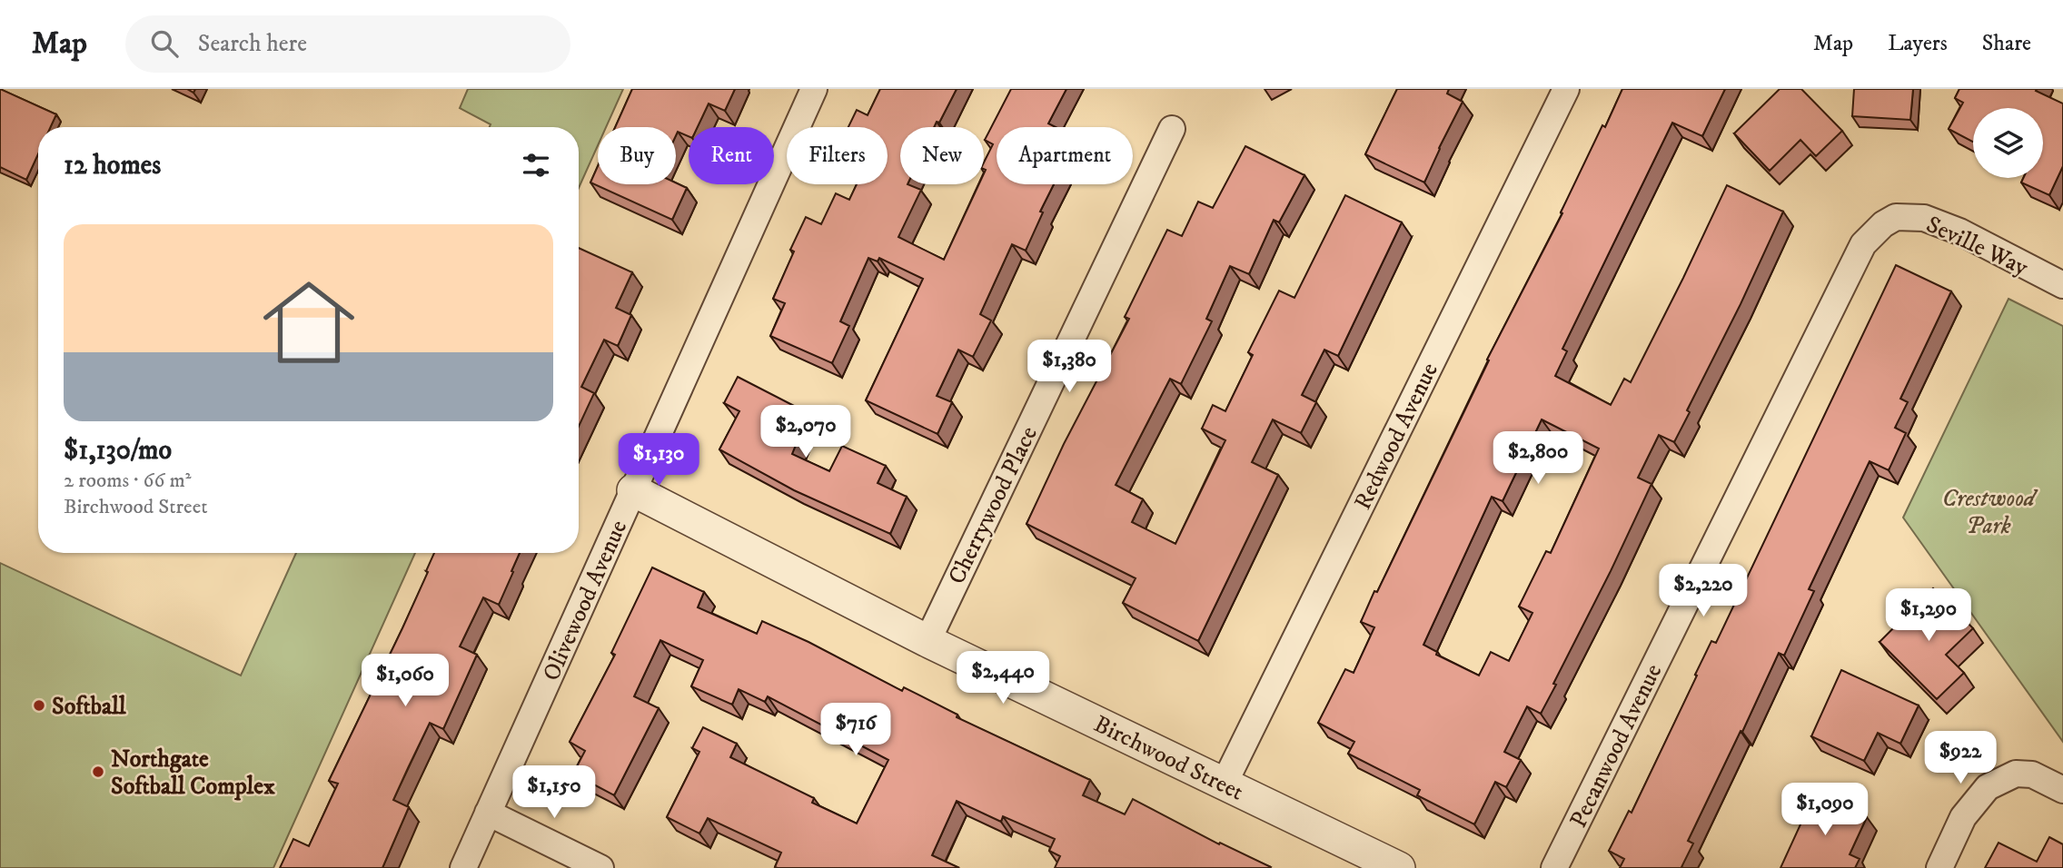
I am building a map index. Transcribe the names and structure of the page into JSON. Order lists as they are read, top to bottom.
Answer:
{
  "streets": {
    "street": [
      "Seville Way",
      "Redwood Avenue",
      "Cherrywood Place",
      "Olivewood Avenue",
      "Pecanwood Avenue",
      "Birchwood Street"
    ]
  },
  "crossings": [
    ["Seville Way", "Pecanwood Avenue"],
    ["Redwood Avenue", "Birchwood Street"],
    ["Cherrywood Place", "Birchwood Street"],
    ["Olivewood Avenue", "Birchwood Street"]
  ],
  "parks": ["Crestwood Park"],
  "places": ["Softball", "Northgate Softball Complex"],
  "page": {
    "header": "Map",
    "search": "Search here",
    "nav": ["Map", "Layers", "Share"],
    "chip": [
      "Buy",
      "Rent",
      "Filters",
      "New",
      "Apartment"
    ],
    "heading": "12 homes",
    "list": [
      {
        "name": "$1,130/mo",
        "note": "2 rooms · 66 m² · Birchwood Street"
      }
    ],
    "price": [
      "$1,380",
      "$2,070",
      "$2,800",
      "$1,130",
      "$2,220",
      "$1,290",
      "$2,440",
      "$1,060",
      "$716",
      "$922",
      "$1,150",
      "$1,090"
    ]
  }
}
